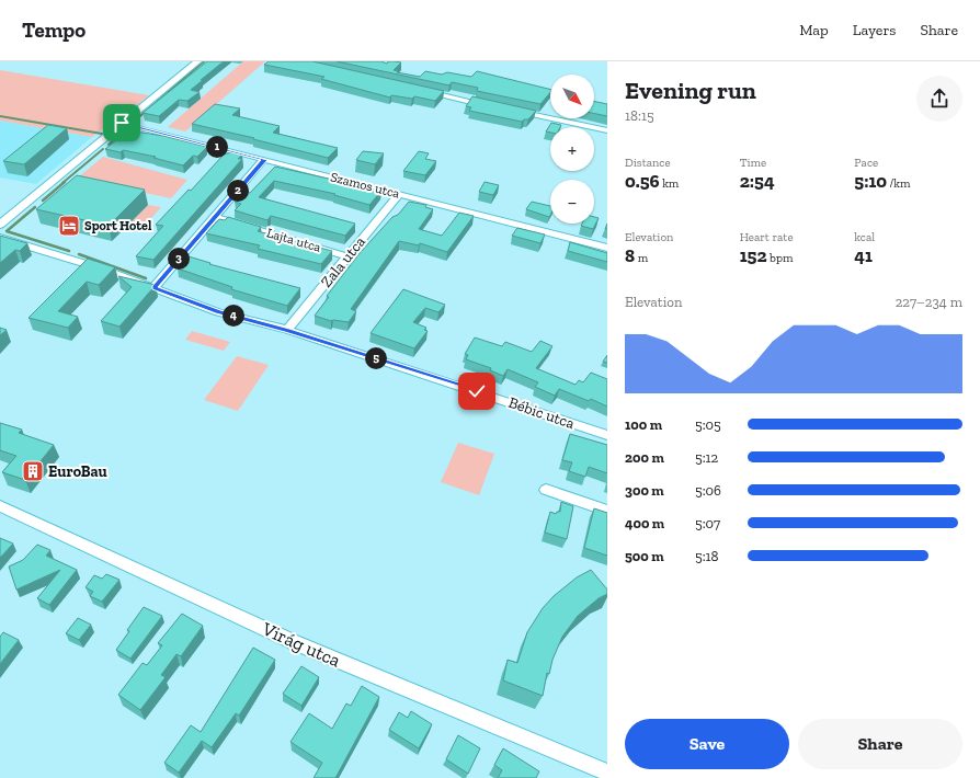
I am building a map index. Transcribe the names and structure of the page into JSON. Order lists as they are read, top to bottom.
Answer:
{
  "streets": {
    "street": [
      "Szamos utca",
      "Lajta utca",
      "Zala utca",
      "Bébic utca",
      "Virág utca"
    ]
  },
  "crossings": [
    ["Szamos utca", "Zala utca"],
    ["Lajta utca", "Zala utca"],
    ["Zala utca", "Bébic utca"]
  ],
  "places": {
    "hotel": ["Sport Hotel"],
    "building": ["EuroBau"]
  },
  "north": "bottom right",
  "page": {
    "header": "Tempo",
    "nav": ["Map", "Layers", "Share"],
    "heading": ["Evening run", "18:15"],
    "map_buttons": ["+", "−"],
    "pins": [
      "1",
      "2",
      "3",
      "4",
      "5"
    ],
    "stats": [
      ["Distance", "0.56 km"],
      ["Time", "2:54"],
      ["Pace", "5:10 /km"],
      ["Elevation", "8 m"],
      ["Heart rate", "152 bpm"],
      ["kcal", "41"]
    ],
    "chart": ["Elevation", "227–234 m"],
    "list": [
      {
        "name": "100 m",
        "note": "5:05"
      },
      {
        "name": "200 m",
        "note": "5:12"
      },
      {
        "name": "300 m",
        "note": "5:06"
      },
      {
        "name": "400 m",
        "note": "5:07"
      },
      {
        "name": "500 m",
        "note": "5:18"
      }
    ],
    "buttons": ["Save", "Share"]
  }
}
